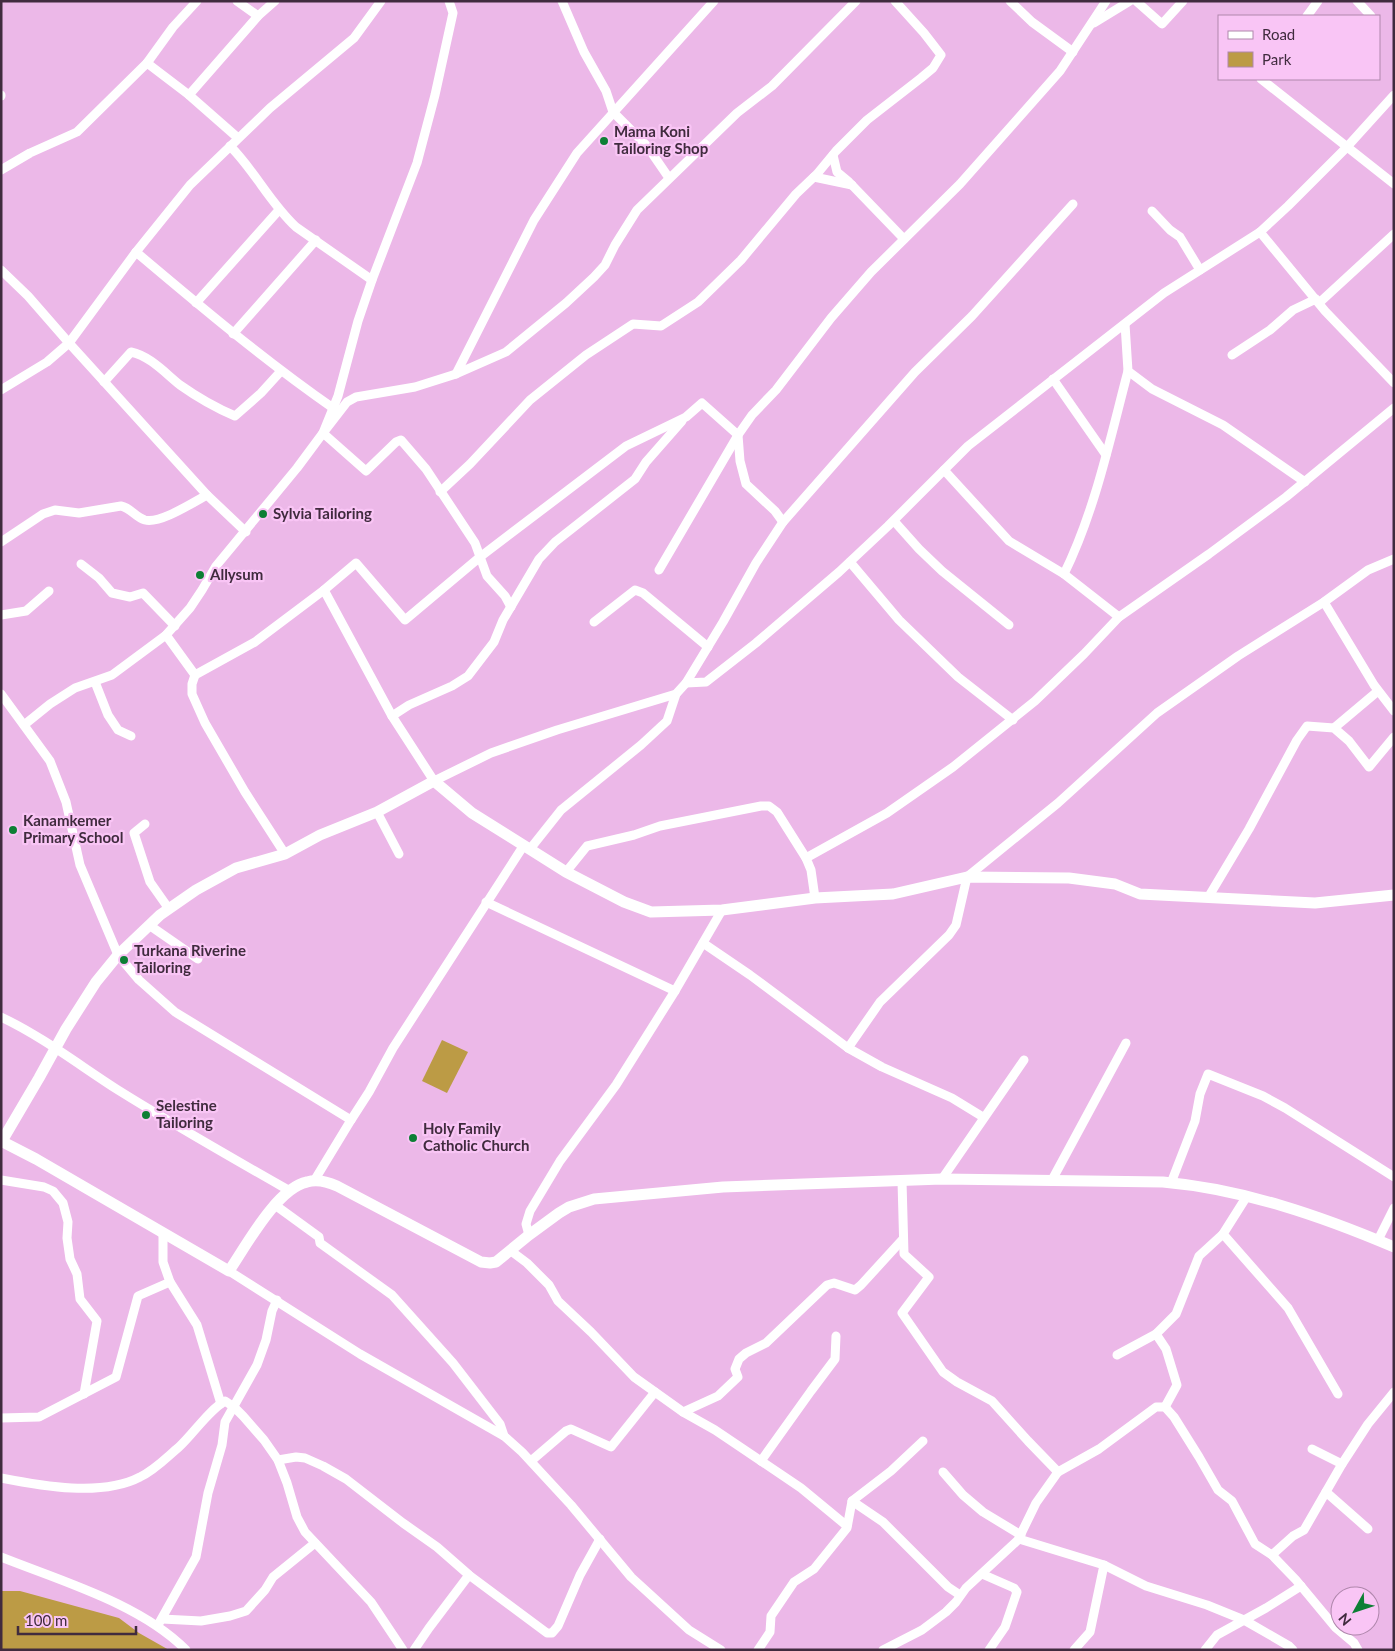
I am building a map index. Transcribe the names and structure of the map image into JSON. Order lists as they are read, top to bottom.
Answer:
{
  "places": [
    "Mama Koni Tailoring Shop",
    "Sylvia Tailoring",
    "Allysum",
    "Kanamkemer Primary School",
    "Turkana Riverine Tailoring",
    "Selestine Tailoring",
    "Holy Family Catholic Church"
  ],
  "legend": ["Road", "Park"],
  "scale_bar": "100 m",
  "north": "bottom left"
}
